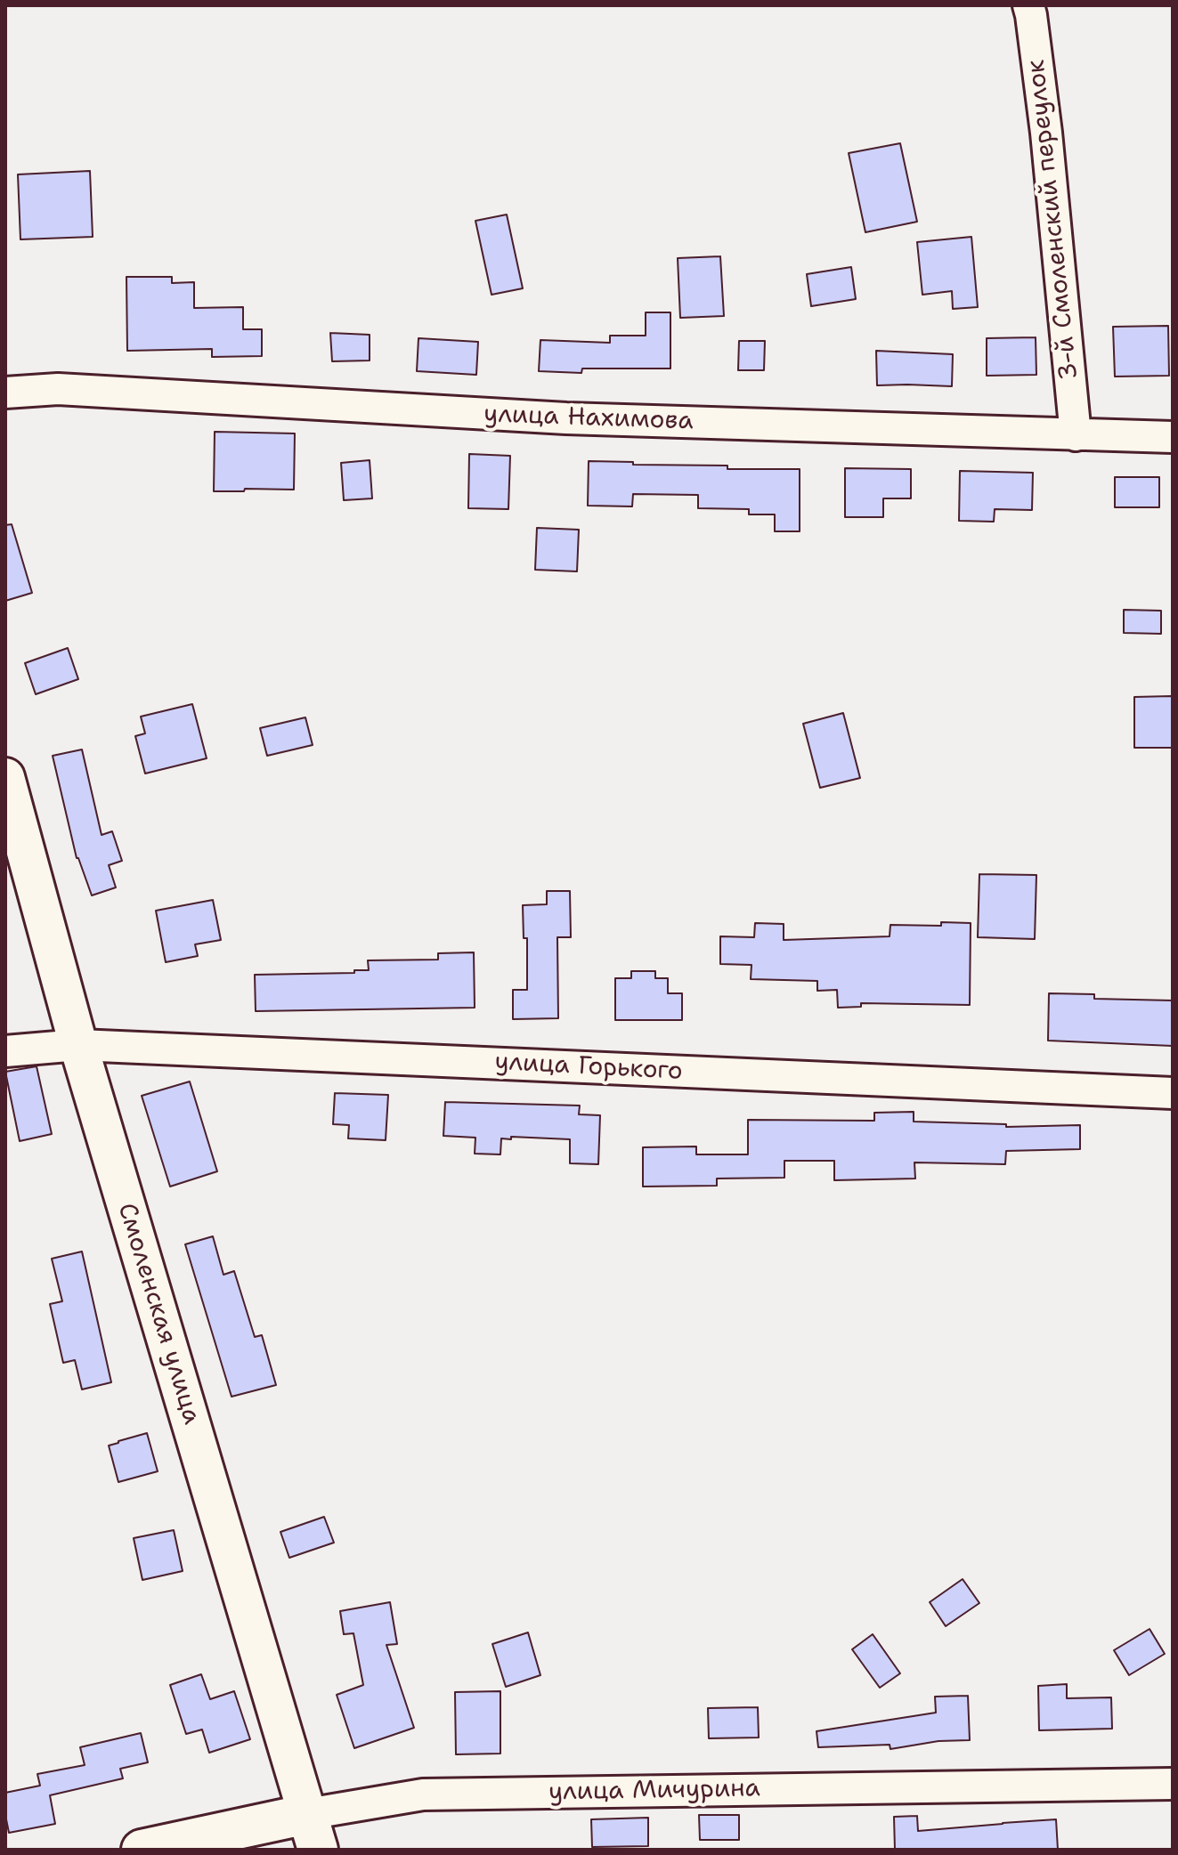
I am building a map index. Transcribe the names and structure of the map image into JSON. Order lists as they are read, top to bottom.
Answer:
{
  "streets": {
    "main road": ["улица Мичурина"],
    "street": [
      "3-й Смоленский переулок",
      "улица Нахимова",
      "улица Горького",
      "Смоленская улица"
    ]
  },
  "crossings": [
    ["3-й Смоленский переулок", "улица Нахимова"],
    ["улица Горького", "Смоленская улица"],
    ["Смоленская улица", "улица Мичурина"]
  ]
}
